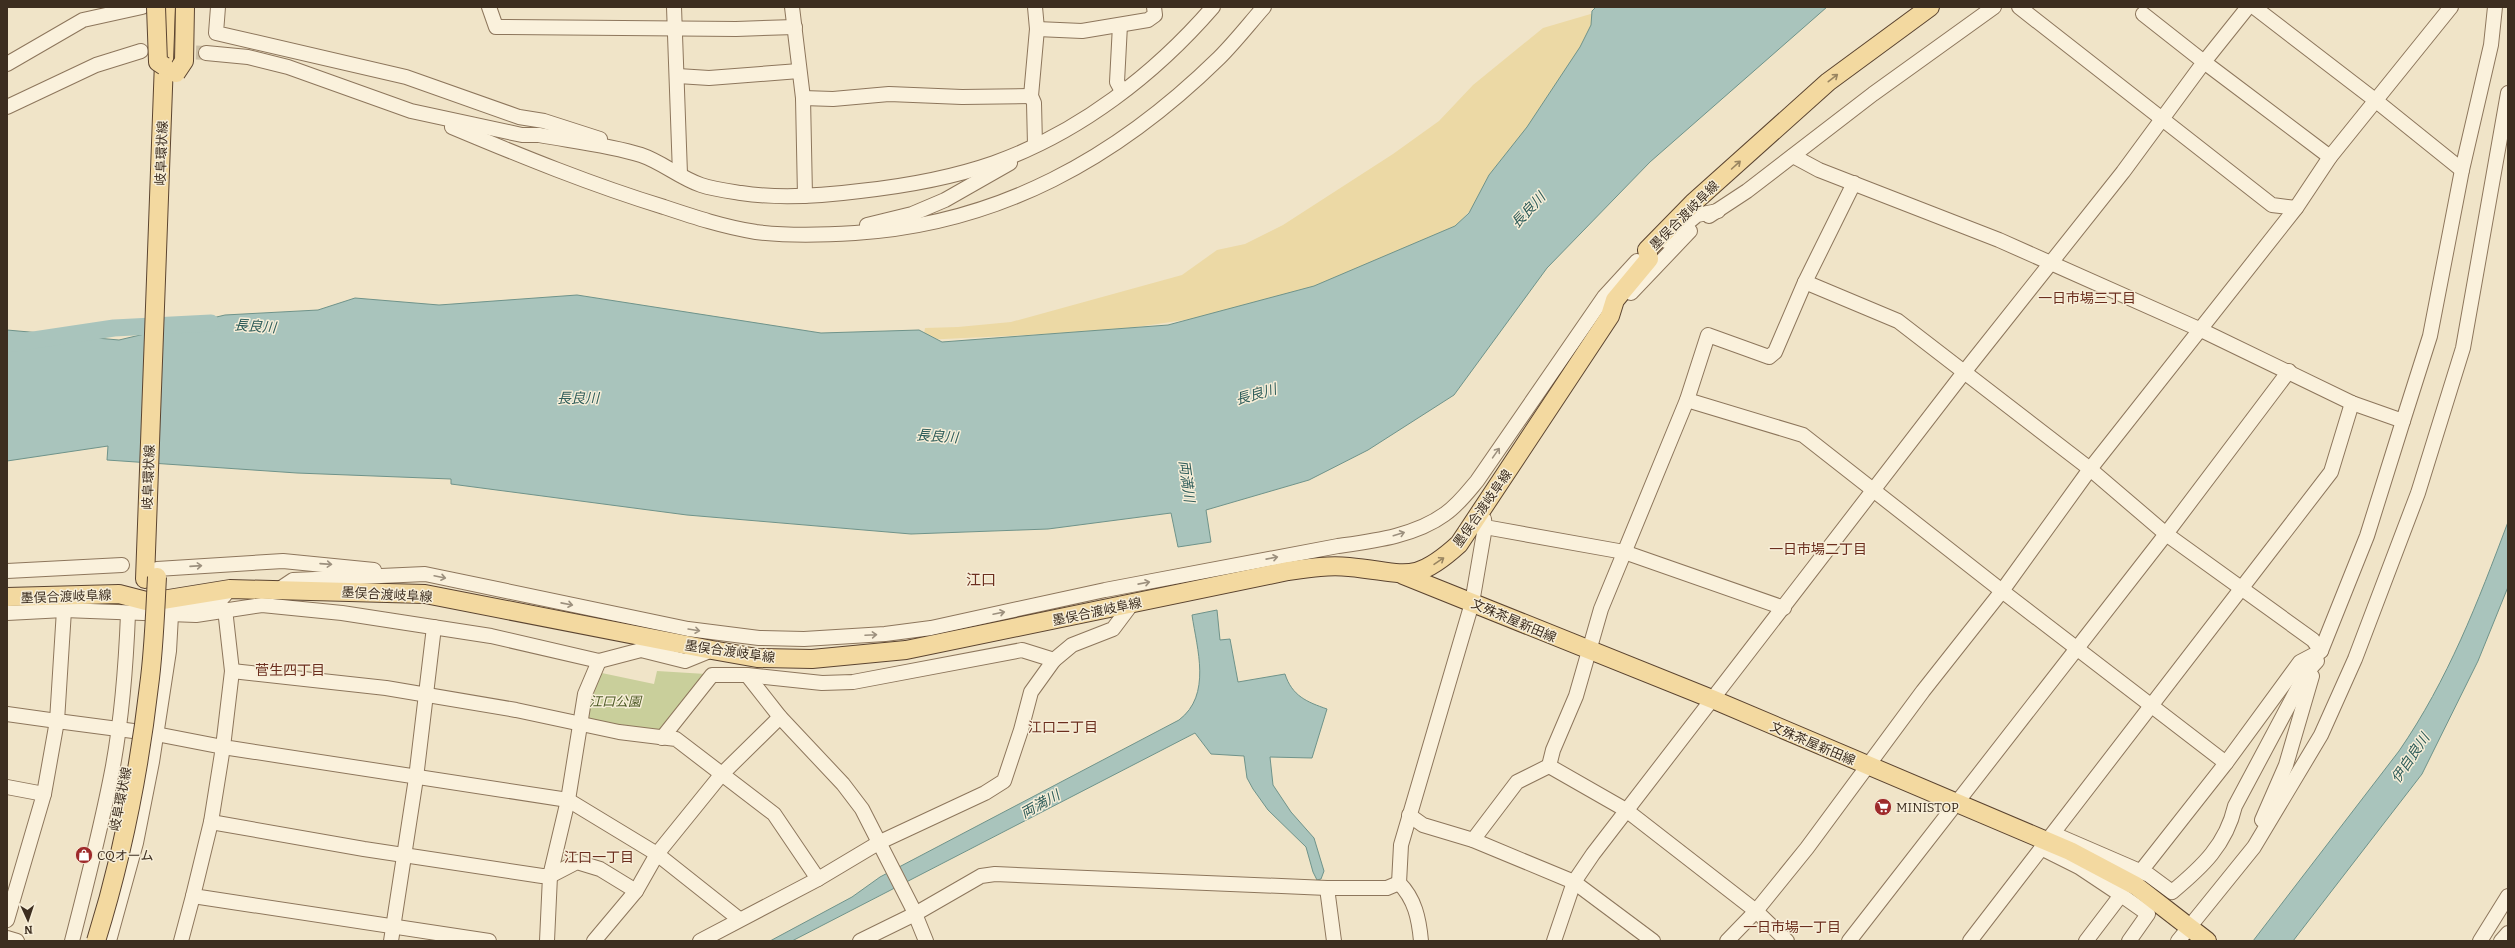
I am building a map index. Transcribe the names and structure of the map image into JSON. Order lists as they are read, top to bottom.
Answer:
{
  "streets": {
    "main road": ["岐阜環状線", "墨俣合渡岐阜線", "文殊茶屋新田線"]
  },
  "crossings": [
    ["墨俣合渡岐阜線", "文殊茶屋新田線"]
  ],
  "districts": [
    "一日市場三丁目",
    "一日市場二丁目",
    "江口",
    "菅生四丁目",
    "江口二丁目",
    "江口一丁目",
    "一日市場一丁目"
  ],
  "water": ["長良川", "両満川", "伊自良川"],
  "parks": ["江口公園"],
  "places": {
    "supermarket": ["MINISTOP"],
    "shop": ["CQオーム"]
  },
  "north": "bottom"
}
